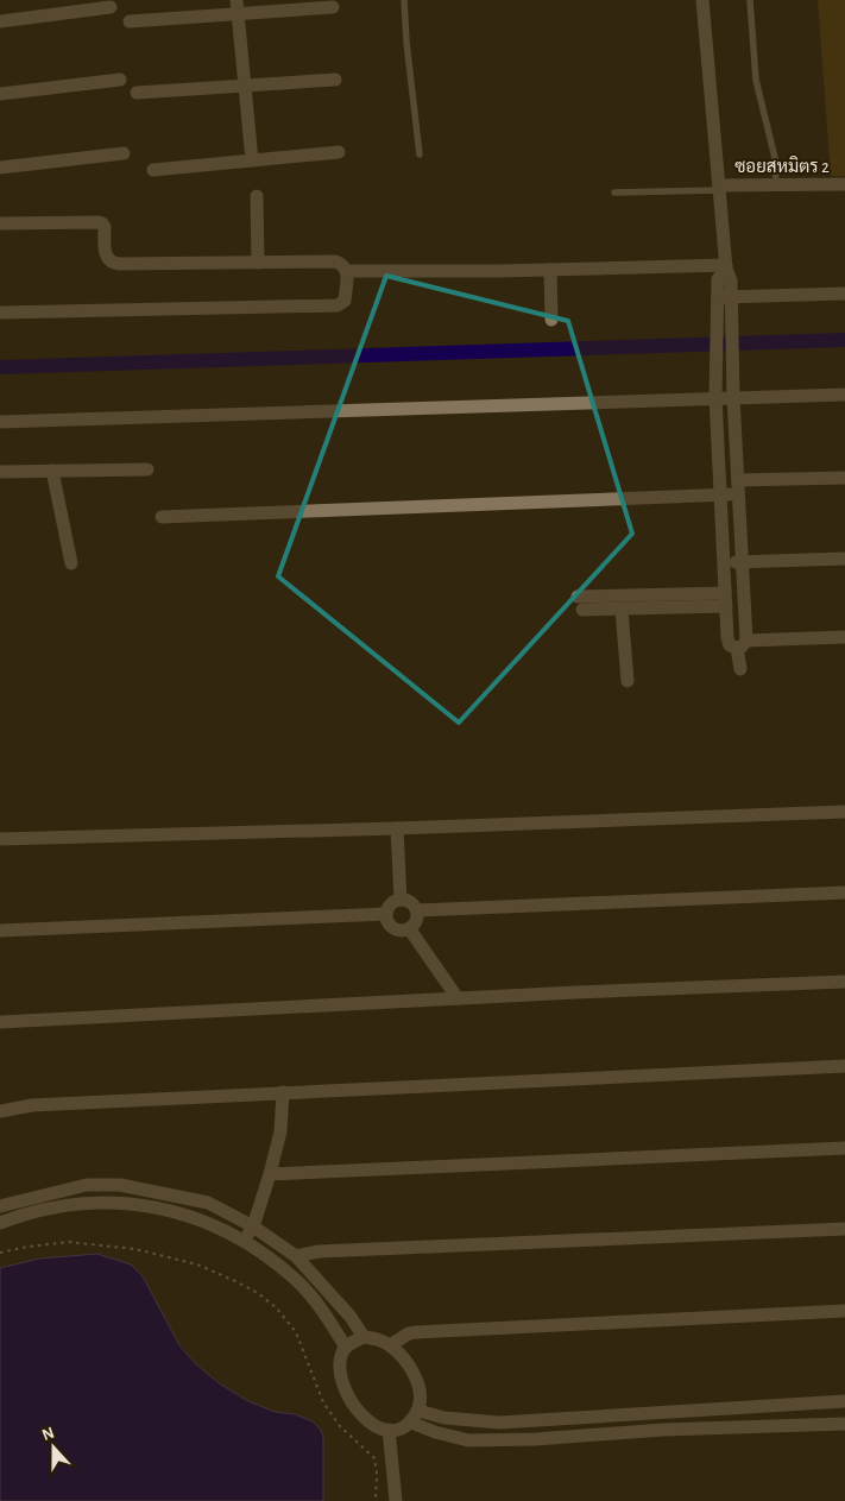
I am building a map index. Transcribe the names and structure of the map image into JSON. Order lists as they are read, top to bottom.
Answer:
{
  "streets": {
    "street": ["ซอยสหมิตร 2"]
  },
  "north": "top"
}
